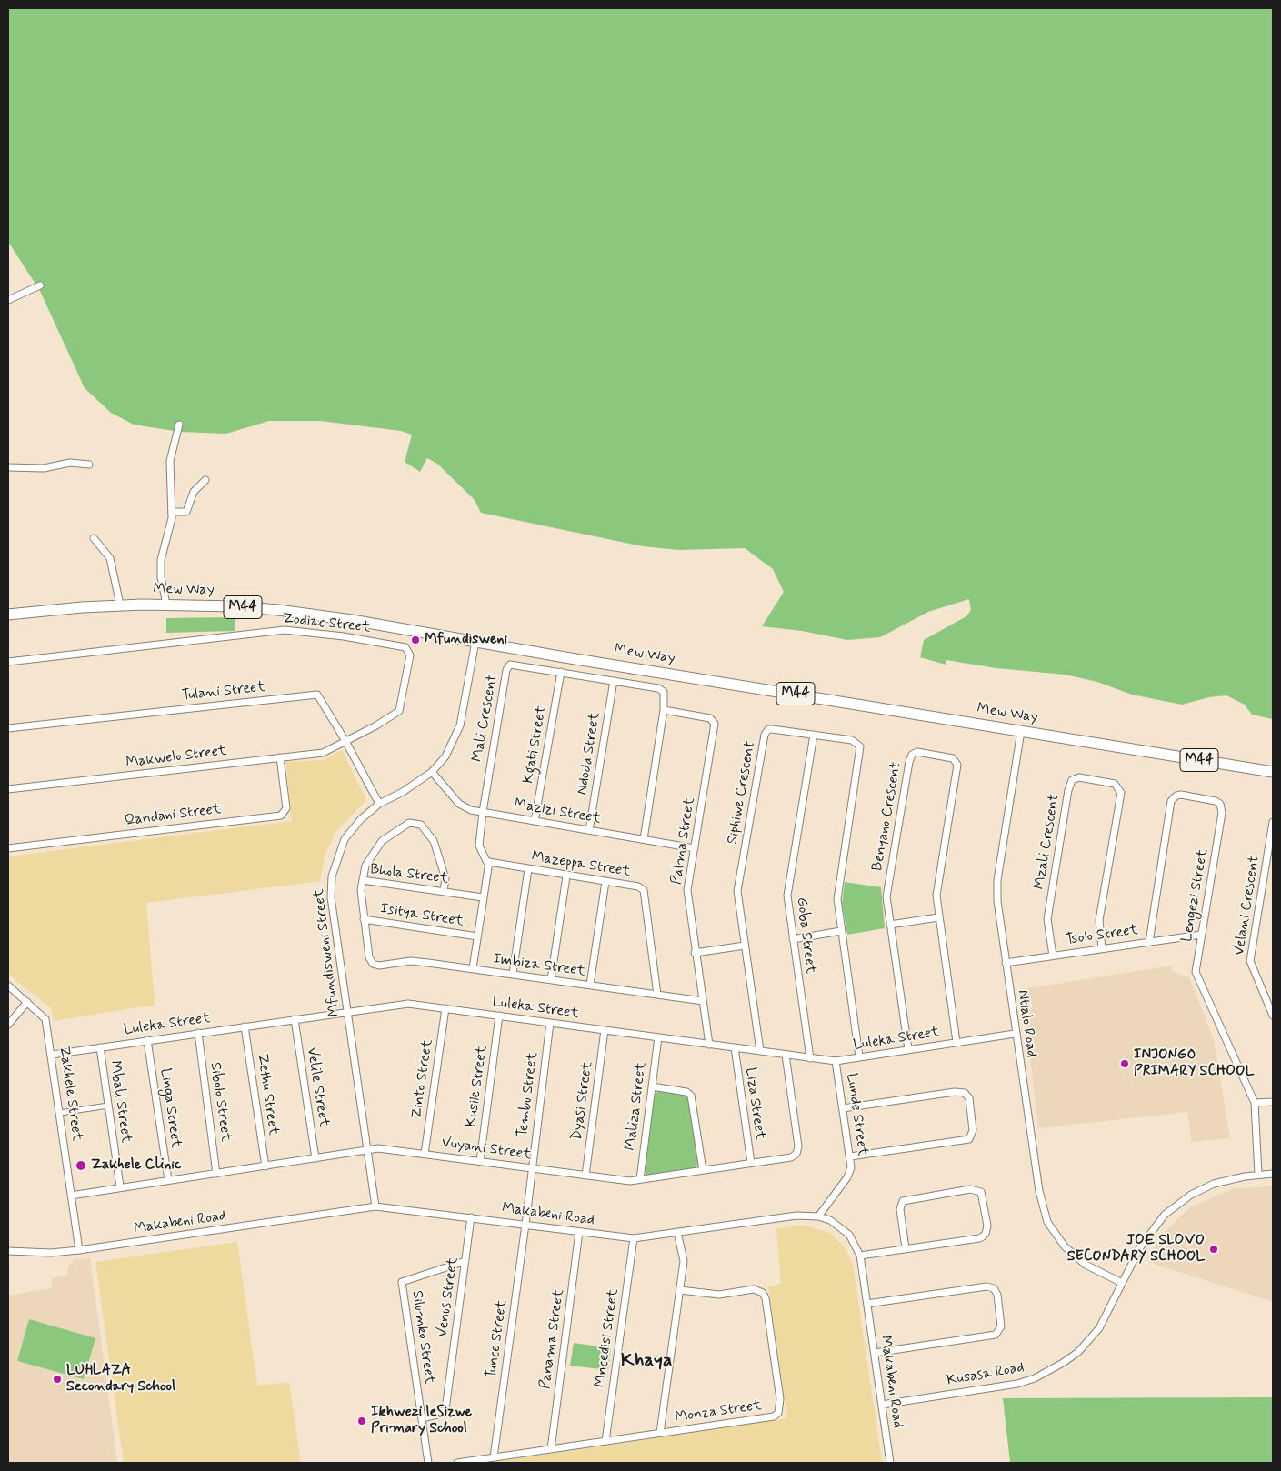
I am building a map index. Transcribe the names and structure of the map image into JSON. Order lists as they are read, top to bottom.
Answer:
{
  "streets": {
    "main road": ["Mew Way", "M44"],
    "street": [
      "Zodiac Street",
      "Tulani Street",
      "Mali Crescent",
      "Kgati Street",
      "Ndoda Street",
      "Makwelo Street",
      "Siphiwe Crescent",
      "Mazizi Street",
      "Qandani Street",
      "Benyano Crescent",
      "Palma Street",
      "Mzali Crescent",
      "Mazeppa Street",
      "Bhola Street",
      "Lengezi Street",
      "Velani Crescent",
      "Isitya Street",
      "Goba Street",
      "Tsolo Street",
      "Mfundisweni Street",
      "Imbiza Street",
      "Luleka Street",
      "Ntlalo Road",
      "Zinto Street",
      "Kusile Street",
      "Velile Street",
      "Zakhele Street",
      "Zethu Street",
      "Tembu Street",
      "Dyasi Street",
      "Mbali Street",
      "Sibolo Street",
      "Liza Street",
      "Maliza Street",
      "Linga Street",
      "Lunde Street",
      "Vuyani Street",
      "Makabeni Road",
      "Venus Street",
      "Silumko Street",
      "Mncedisi Street",
      "Tunce Street",
      "Panama Street",
      "Kusasa Road",
      "Monza Street"
    ]
  },
  "crossings": [
    ["Mew Way", "Mfundisweni Street"],
    ["Mew Way", "Ntlalo Road"],
    ["Zodiac Street", "Tulani Street"],
    ["Zodiac Street", "Makwelo Street"],
    ["Tulani Street", "Makwelo Street"],
    ["Tulani Street", "Mfundisweni Street"],
    ["Mali Crescent", "Kgati Street"],
    ["Mali Crescent", "Ndoda Street"],
    ["Mali Crescent", "Mazizi Street"],
    ["Mali Crescent", "Palma Street"],
    ["Mali Crescent", "Mazeppa Street"],
    ["Kgati Street", "Mazizi Street"],
    ["Ndoda Street", "Mazizi Street"],
    ["Makwelo Street", "Qandani Street"],
    ["Siphiwe Crescent", "Goba Street"],
    ["Siphiwe Crescent", "Luleka Street"],
    ["Mazizi Street", "Palma Street"],
    ["Mazizi Street", "Mfundisweni Street"],
    ["Benyano Crescent", "Luleka Street"],
    ["Palma Street", "Imbiza Street"],
    ["Palma Street", "Luleka Street"],
    ["Mzali Crescent", "Tsolo Street"],
    ["Mazeppa Street", "Imbiza Street"],
    ["Bhola Street", "Isitya Street"],
    ["Bhola Street", "Imbiza Street"],
    ["Lengezi Street", "Tsolo Street"],
    ["Lengezi Street", "Kusasa Road"],
    ["Goba Street", "Luleka Street"],
    ["Tsolo Street", "Ntlalo Road"],
    ["Mfundisweni Street", "Luleka Street"],
    ["Mfundisweni Street", "Vuyani Street"],
    ["Mfundisweni Street", "Makabeni Road"],
    ["Luleka Street", "Ntlalo Road"],
    ["Luleka Street", "Zinto Street"],
    ["Luleka Street", "Kusile Street"],
    ["Luleka Street", "Velile Street"],
    ["Luleka Street", "Zakhele Street"],
    ["Luleka Street", "Zethu Street"],
    ["Luleka Street", "Tembu Street"],
    ["Luleka Street", "Dyasi Street"],
    ["Luleka Street", "Mbali Street"],
    ["Luleka Street", "Sibolo Street"],
    ["Luleka Street", "Liza Street"],
    ["Luleka Street", "Maliza Street"],
    ["Luleka Street", "Linga Street"],
    ["Luleka Street", "Lunde Street"],
    ["Luleka Street", "Vuyani Street"],
    ["Ntlalo Road", "Kusasa Road"],
    ["Zinto Street", "Vuyani Street"],
    ["Kusile Street", "Vuyani Street"],
    ["Velile Street", "Vuyani Street"],
    ["Zakhele Street", "Vuyani Street"],
    ["Zakhele Street", "Makabeni Road"],
    ["Zethu Street", "Vuyani Street"],
    ["Tembu Street", "Vuyani Street"],
    ["Tembu Street", "Makabeni Road"],
    ["Tembu Street", "Tunce Street"],
    ["Dyasi Street", "Vuyani Street"],
    ["Mbali Street", "Vuyani Street"],
    ["Sibolo Street", "Vuyani Street"],
    ["Liza Street", "Vuyani Street"],
    ["Maliza Street", "Vuyani Street"],
    ["Linga Street", "Vuyani Street"],
    ["Lunde Street", "Makabeni Road"],
    ["Makabeni Road", "Venus Street"],
    ["Makabeni Road", "Mncedisi Street"],
    ["Makabeni Road", "Tunce Street"],
    ["Makabeni Road", "Panama Street"],
    ["Makabeni Road", "Kusasa Road"],
    ["Venus Street", "Silumko Street"],
    ["Mncedisi Street", "Monza Street"],
    ["Tunce Street", "Monza Street"],
    ["Panama Street", "Monza Street"]
  ],
  "districts": ["Khaya"],
  "places": [
    "Mfundisweni",
    "INJONGO PRIMARY SCHOOL",
    "Zakhele Clinic",
    "JOE SLOVO SECONDARY SCHOOL",
    "LUHLAZA Secondary School",
    "Ikhwezi leSizwe Primary School"
  ]
}
